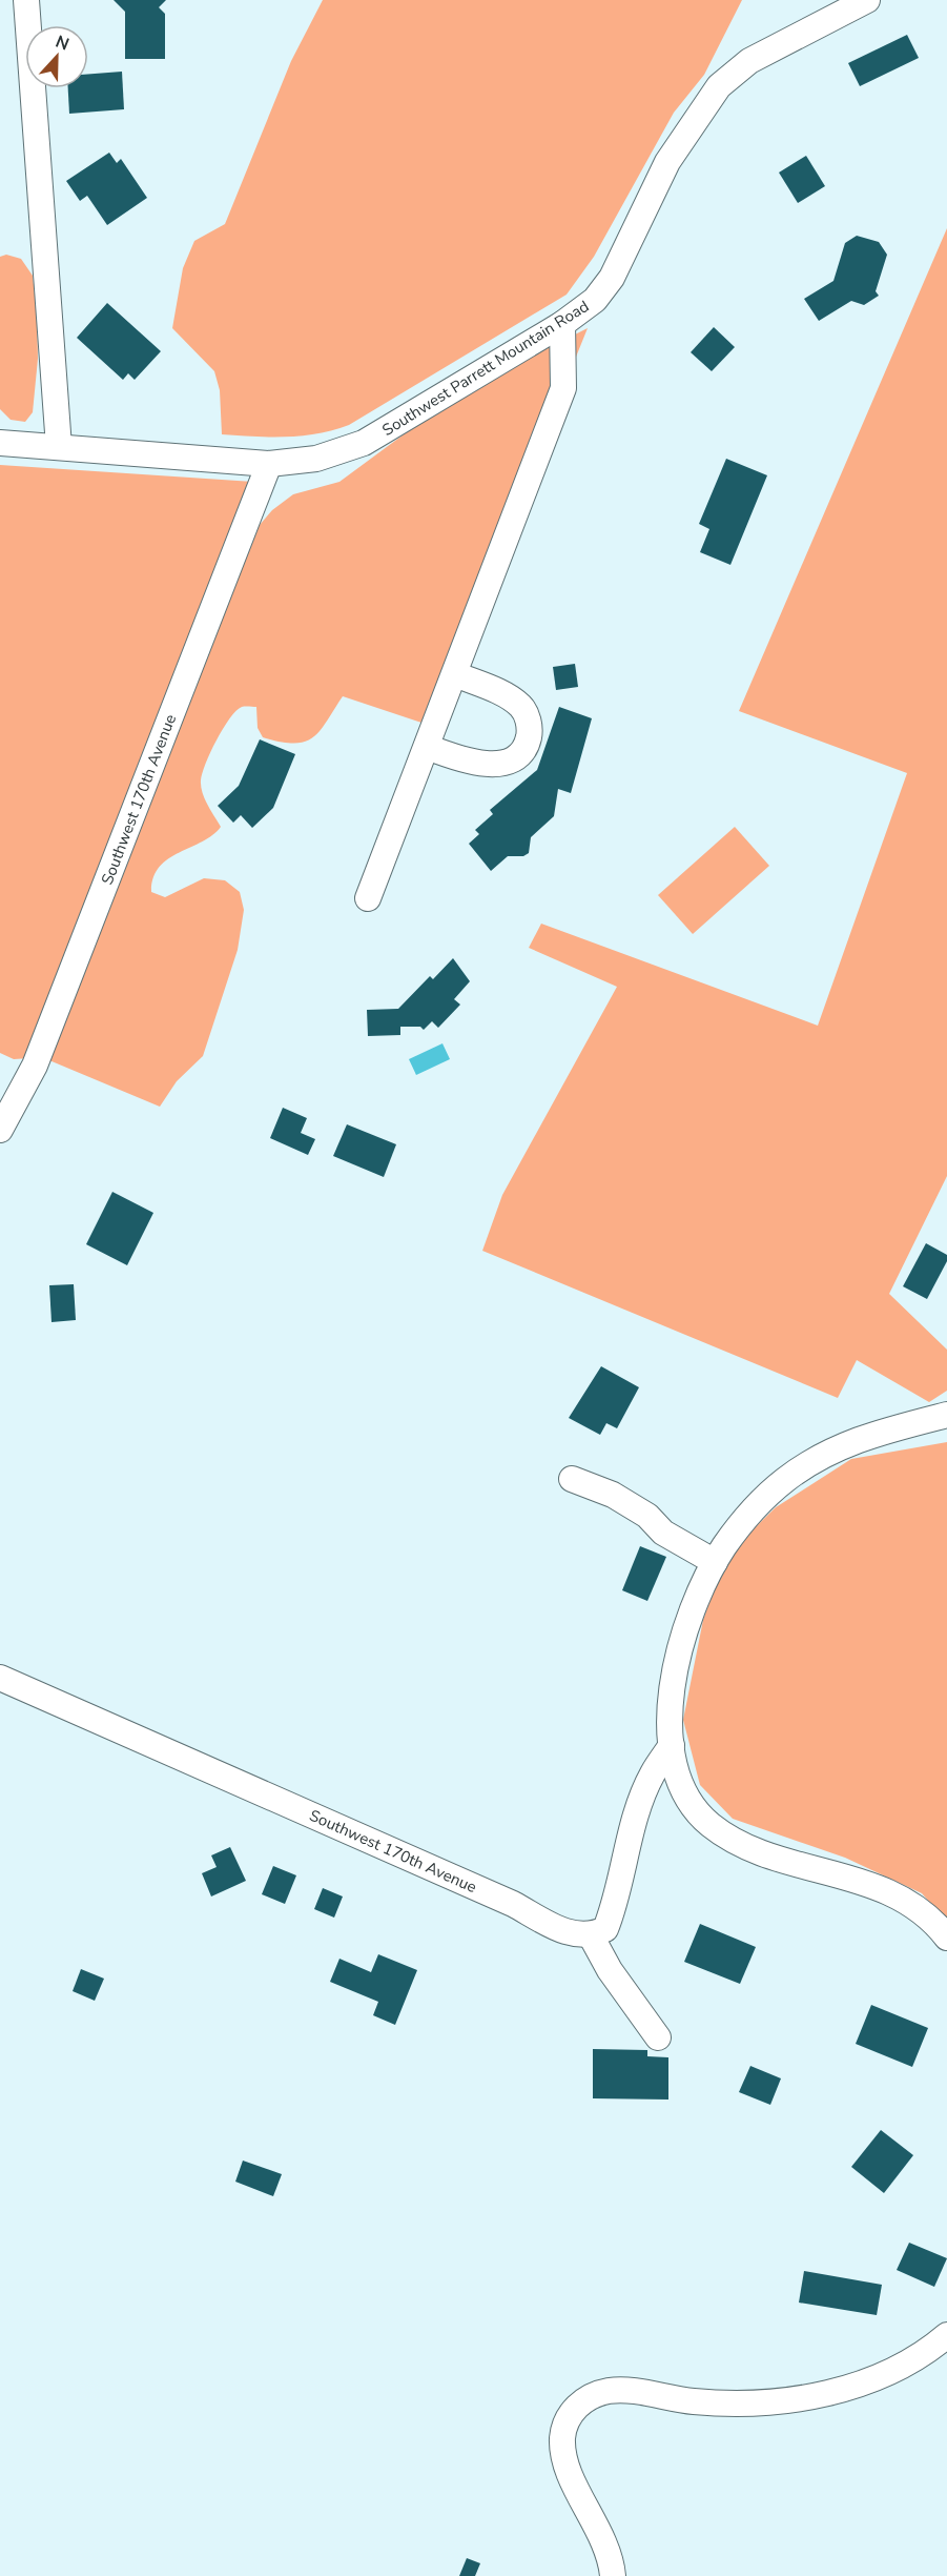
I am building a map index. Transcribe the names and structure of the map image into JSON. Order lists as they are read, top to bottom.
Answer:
{
  "streets": {
    "street": ["Southwest Parrett Mountain Road", "Southwest 170th Avenue"]
  },
  "crossings": [
    ["Southwest Parrett Mountain Road", "Southwest 170th Avenue"]
  ],
  "north": "top"
}
